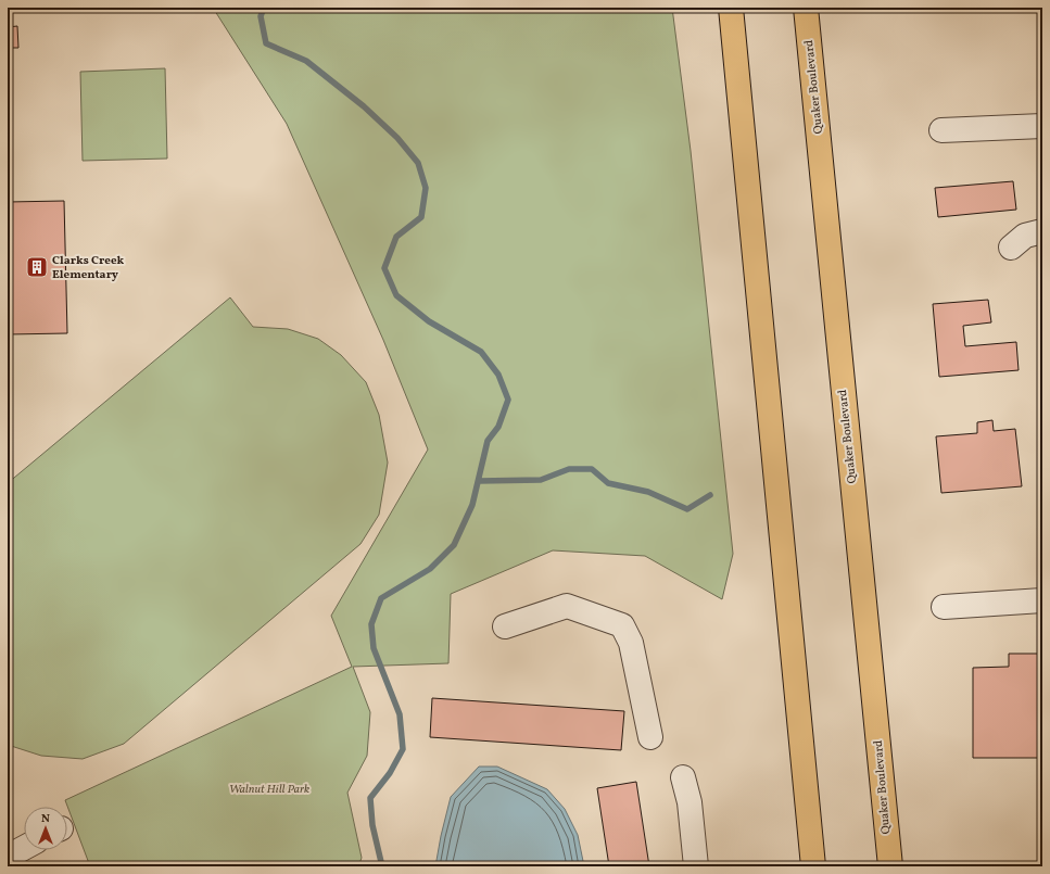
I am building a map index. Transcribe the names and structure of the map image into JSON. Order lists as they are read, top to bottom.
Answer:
{
  "streets": {
    "main road": ["Quaker Boulevard"]
  },
  "parks": ["Walnut Hill Park"],
  "places": {
    "building": ["Clarks Creek Elementary"]
  },
  "north": "top"
}
